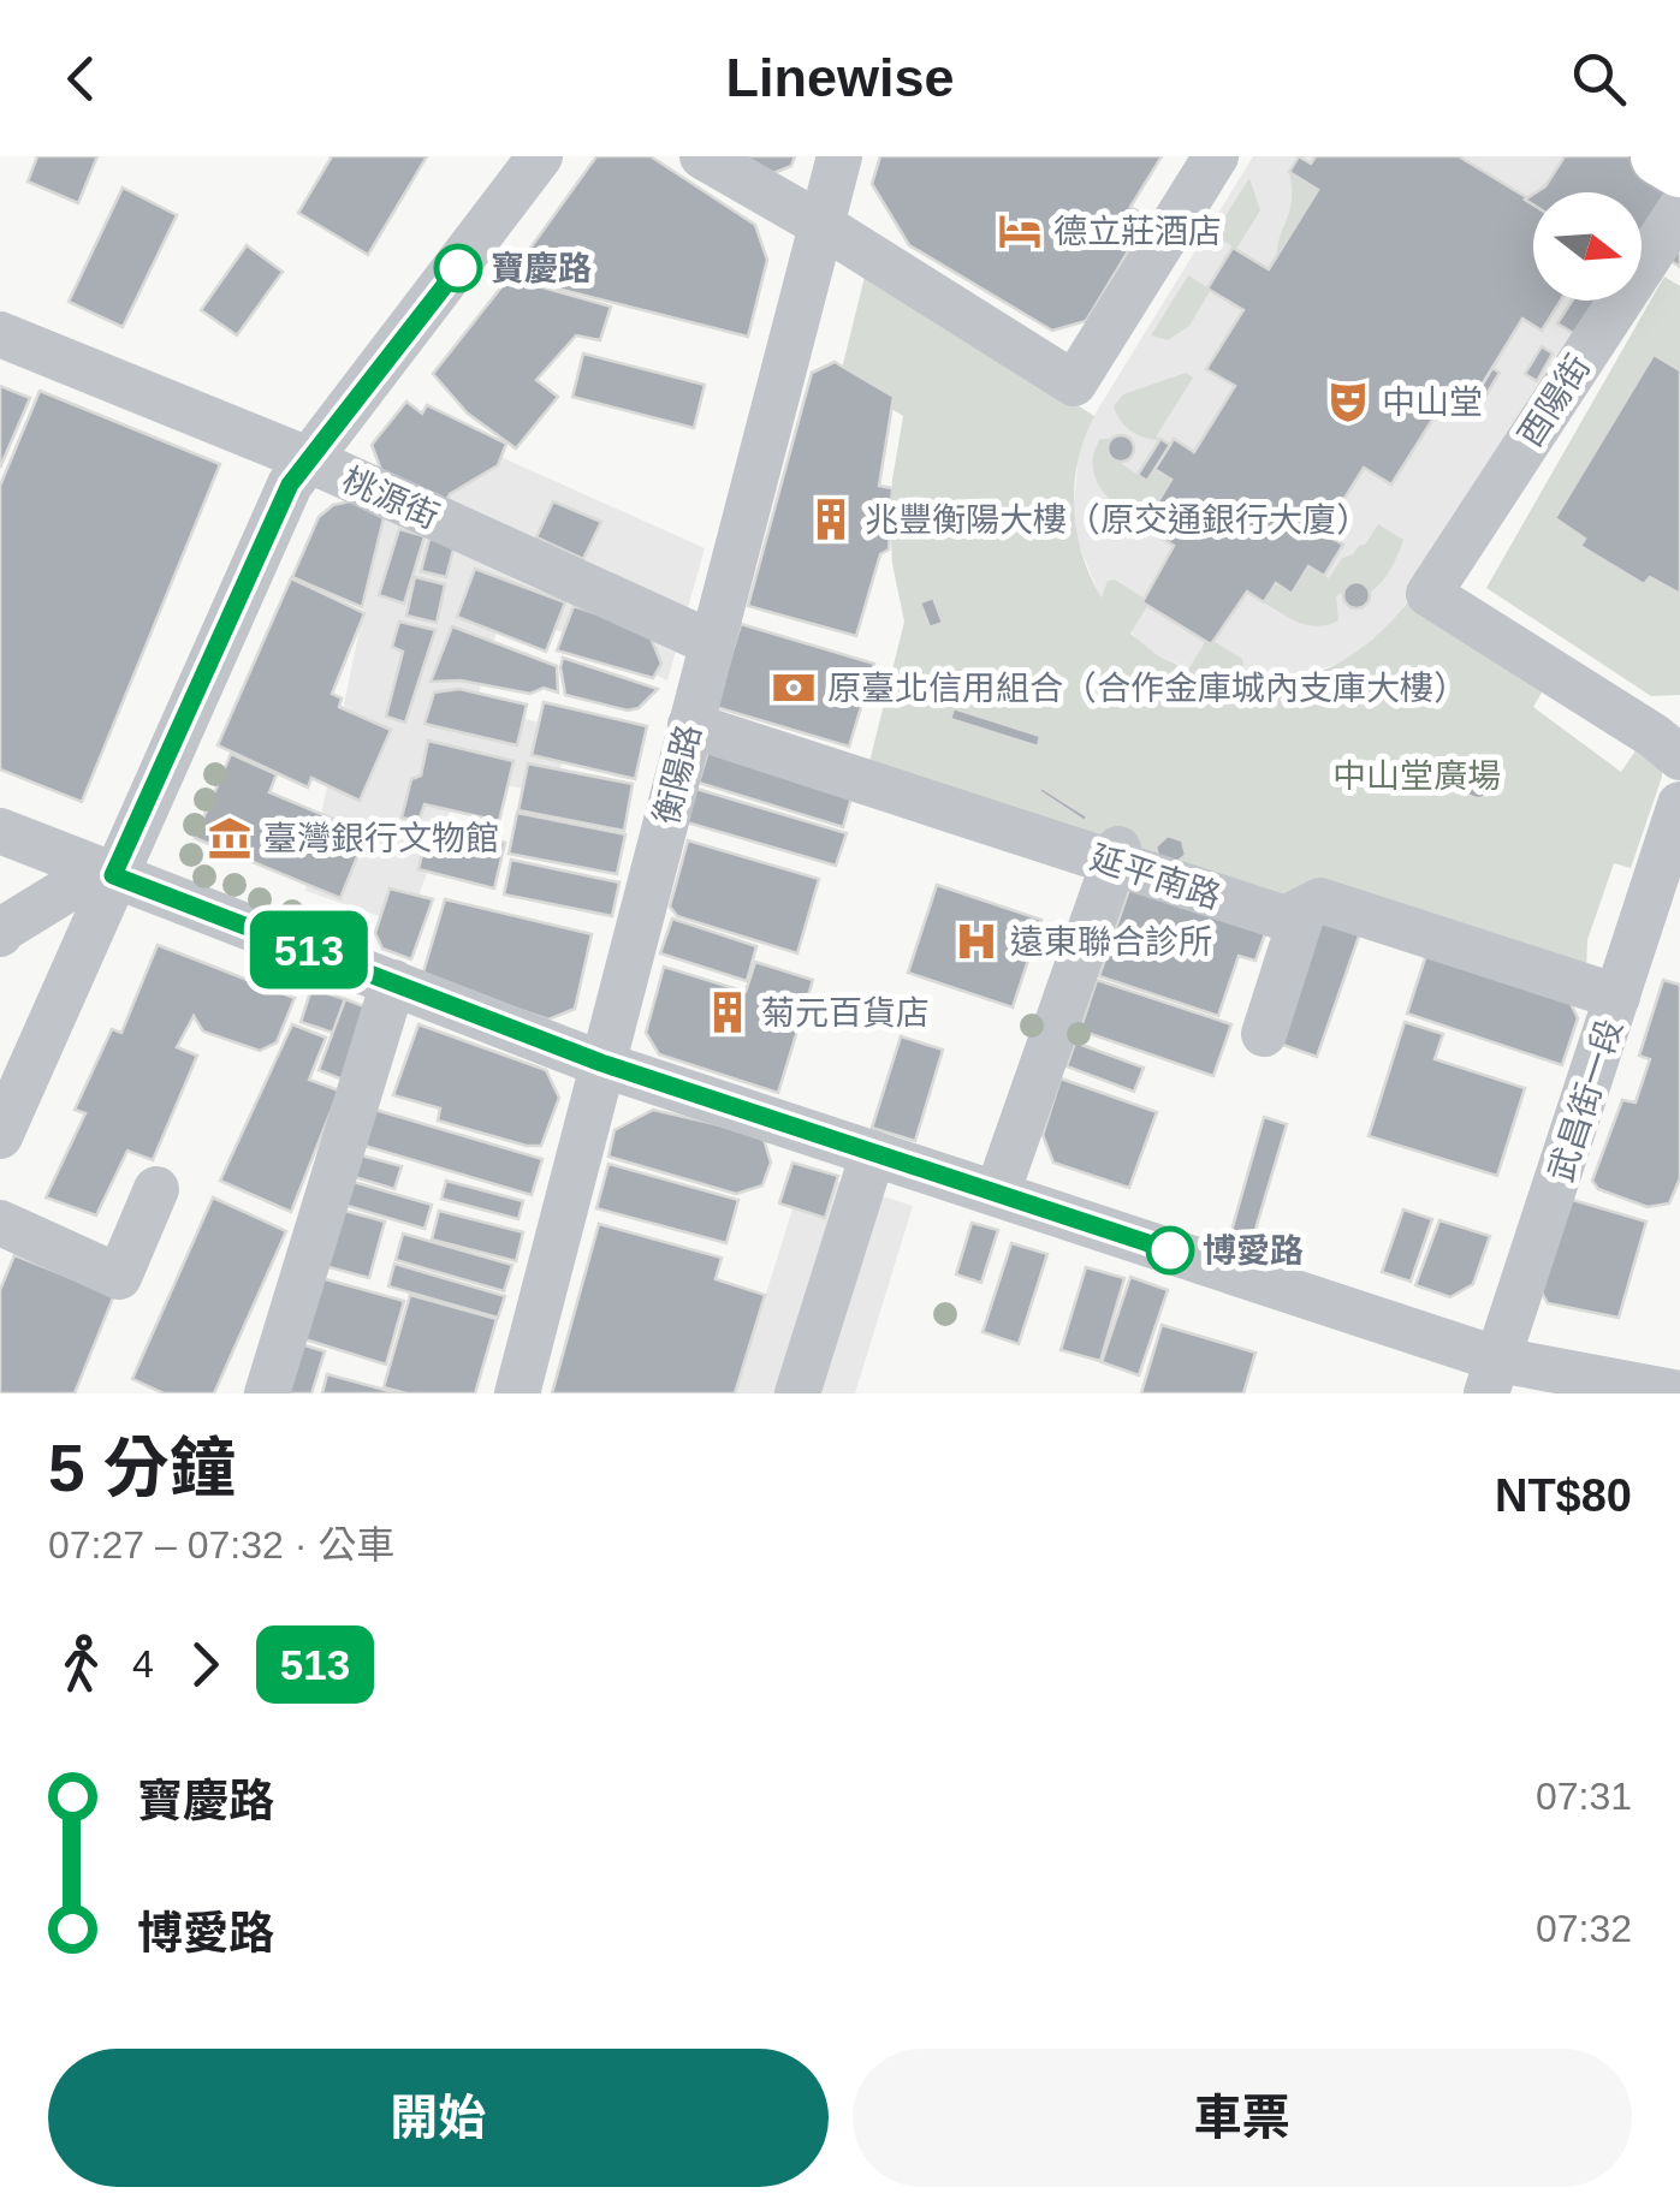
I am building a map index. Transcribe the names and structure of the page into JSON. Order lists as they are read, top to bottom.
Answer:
{
  "streets": {
    "street": [
      "酉陽街",
      "桃源街",
      "衡陽路",
      "延平南路",
      "武昌街一段"
    ]
  },
  "crossings": [
    ["桃源街", "衡陽路"],
    ["衡陽路", "延平南路"],
    ["延平南路", "武昌街一段"]
  ],
  "parks": ["中山堂廣場"],
  "places": {
    "hotel": ["德立莊酒店"],
    "other": ["寶慶路", "博愛路"],
    "theatre": ["中山堂"],
    "building": ["兆豐衡陽大樓（原交通銀行大廈）", "菊元百貨店"],
    "bank": ["原臺北信用組合（合作金庫城內支庫大樓）"],
    "museum": ["臺灣銀行文物館"],
    "hospital": ["遠東聯合診所"]
  },
  "lines": ["bus line 513"],
  "north": "right",
  "page": {
    "header": "Linewise",
    "on_map": "513",
    "heading": ["5 分鐘", "07:27 – 07:32 · 公車", "NT$80"],
    "legs": ["4", "513"],
    "list": [
      {
        "name": "寶慶路",
        "value": "07:31"
      },
      {
        "name": "博愛路",
        "value": "07:32"
      }
    ],
    "buttons": ["開始", "車票"]
  }
}
